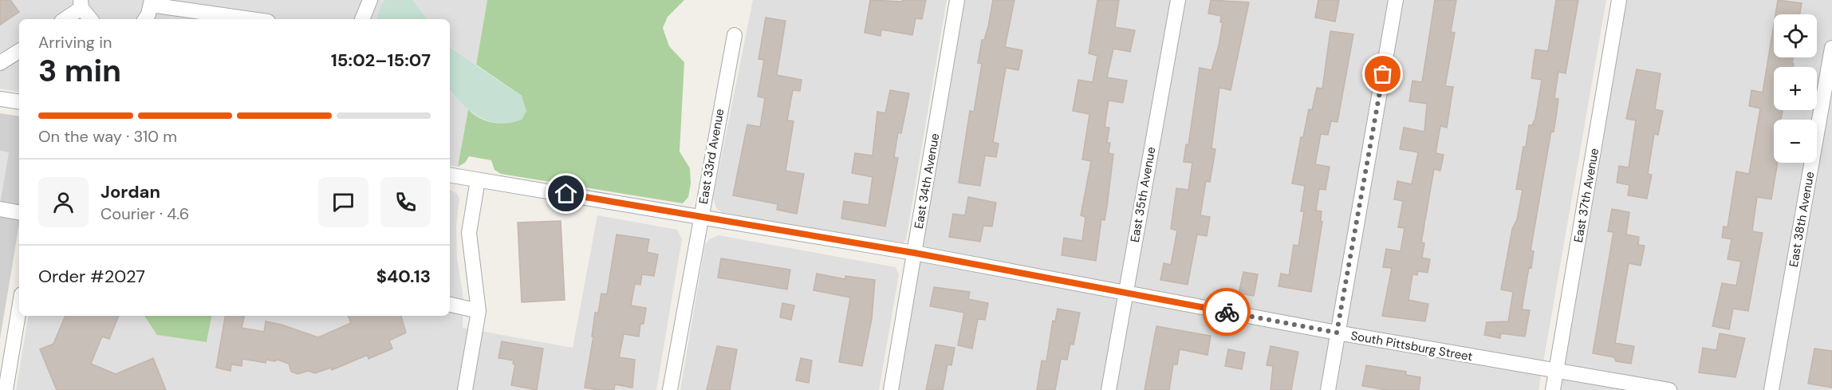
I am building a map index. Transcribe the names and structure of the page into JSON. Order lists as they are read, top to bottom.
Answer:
{
  "streets": {
    "street": [
      "East 33rd Avenue",
      "East 34th Avenue",
      "East 35th Avenue",
      "East 37th Avenue",
      "East 38th Avenue",
      "South Pittsburg Street"
    ]
  },
  "crossings": [
    ["East 33rd Avenue", "South Pittsburg Street"],
    ["East 34th Avenue", "South Pittsburg Street"],
    ["East 35th Avenue", "South Pittsburg Street"],
    ["East 37th Avenue", "South Pittsburg Street"]
  ],
  "page": {
    "map_buttons": ["+", "−"],
    "heading": ["3 min", "Arriving in", "15:02–15:07"],
    "panel": [
      "Jordan",
      "Courier · 4.6",
      "Order #2027",
      "$40.13"
    ],
    "bar": "On the way · 310 m"
  }
}
